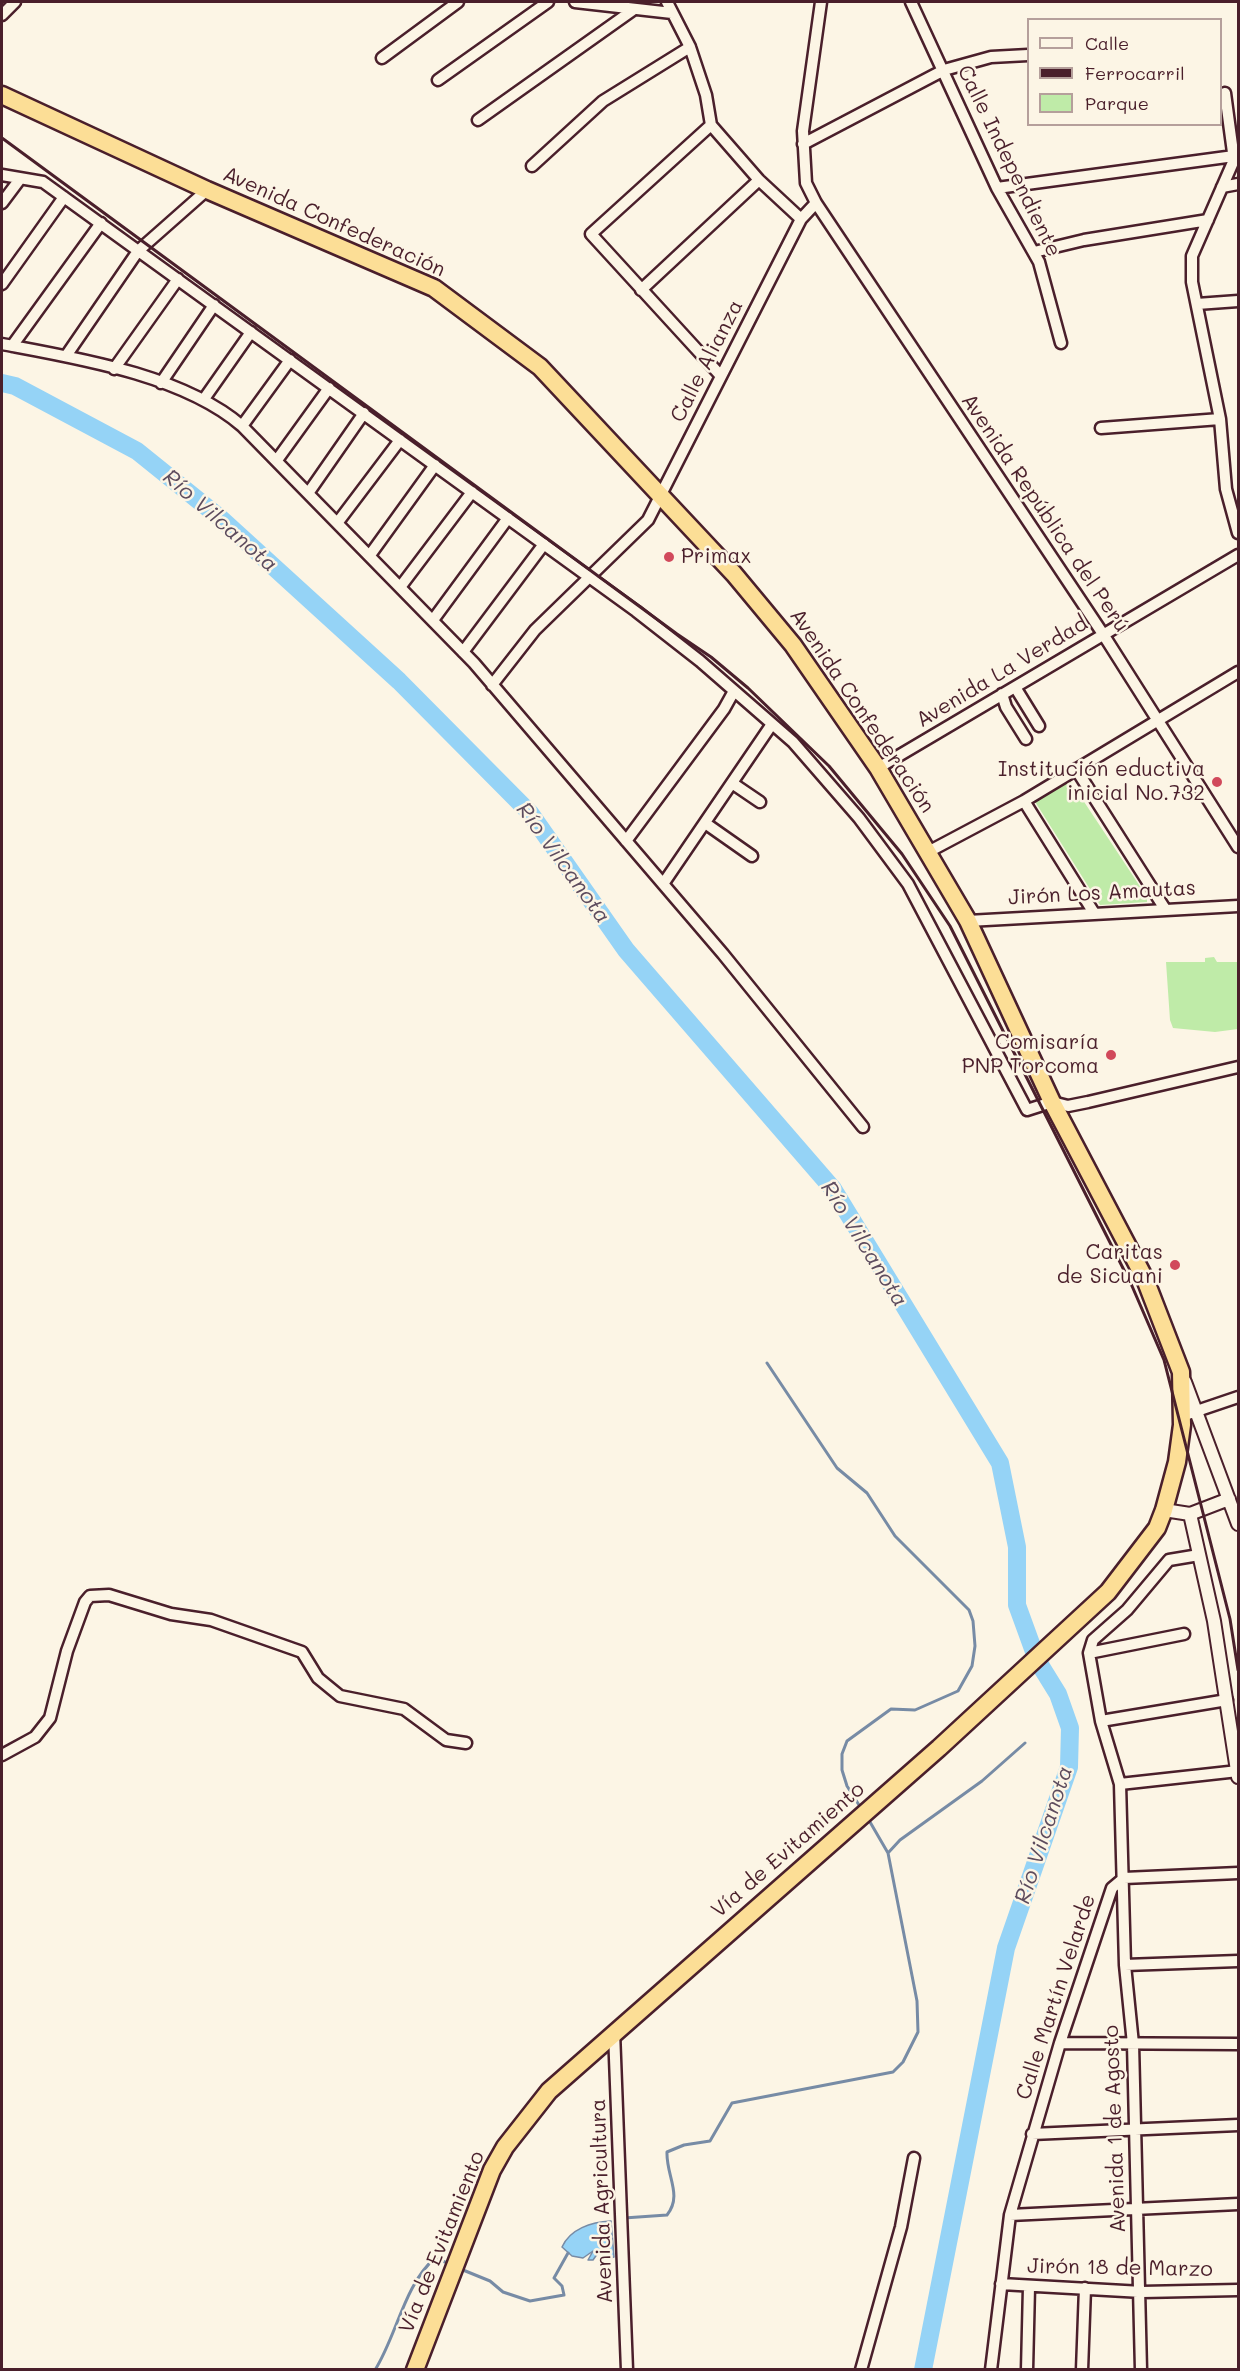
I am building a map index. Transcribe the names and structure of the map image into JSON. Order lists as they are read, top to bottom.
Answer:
{
  "streets": {
    "highway": ["Avenida Confederación", "Vía de Evitamiento"],
    "street": [
      "Calle Independiente",
      "Calle Alianza",
      "Avenida República del Perú",
      "Avenida La Verdad",
      "Jirón Los Amautas",
      "Calle Martín Velarde",
      "Avenida 1 de Agosto",
      "Avenida Agricultura",
      "Jirón 18 de Marzo"
    ]
  },
  "crossings": [
    ["Avenida Confederación", "Calle Alianza"],
    ["Avenida Confederación", "Avenida La Verdad"],
    ["Avenida Confederación", "Jirón Los Amautas"],
    ["Avenida Confederación", "Vía de Evitamiento"],
    ["Calle Alianza", "Avenida República del Perú"],
    ["Avenida República del Perú", "Avenida La Verdad"],
    ["Vía de Evitamiento", "Avenida Agricultura"],
    ["Calle Martín Velarde", "Avenida 1 de Agosto"],
    ["Calle Martín Velarde", "Jirón 18 de Marzo"],
    ["Avenida 1 de Agosto", "Jirón 18 de Marzo"]
  ],
  "water": ["Río Vilcanota"],
  "places": [
    "Primax",
    "Institución eductiva inicial No.732",
    "Comisaría PNP Torcoma",
    "Caritas de Sicuani"
  ],
  "legend": ["Calle", "Ferrocarril", "Parque"]
}
